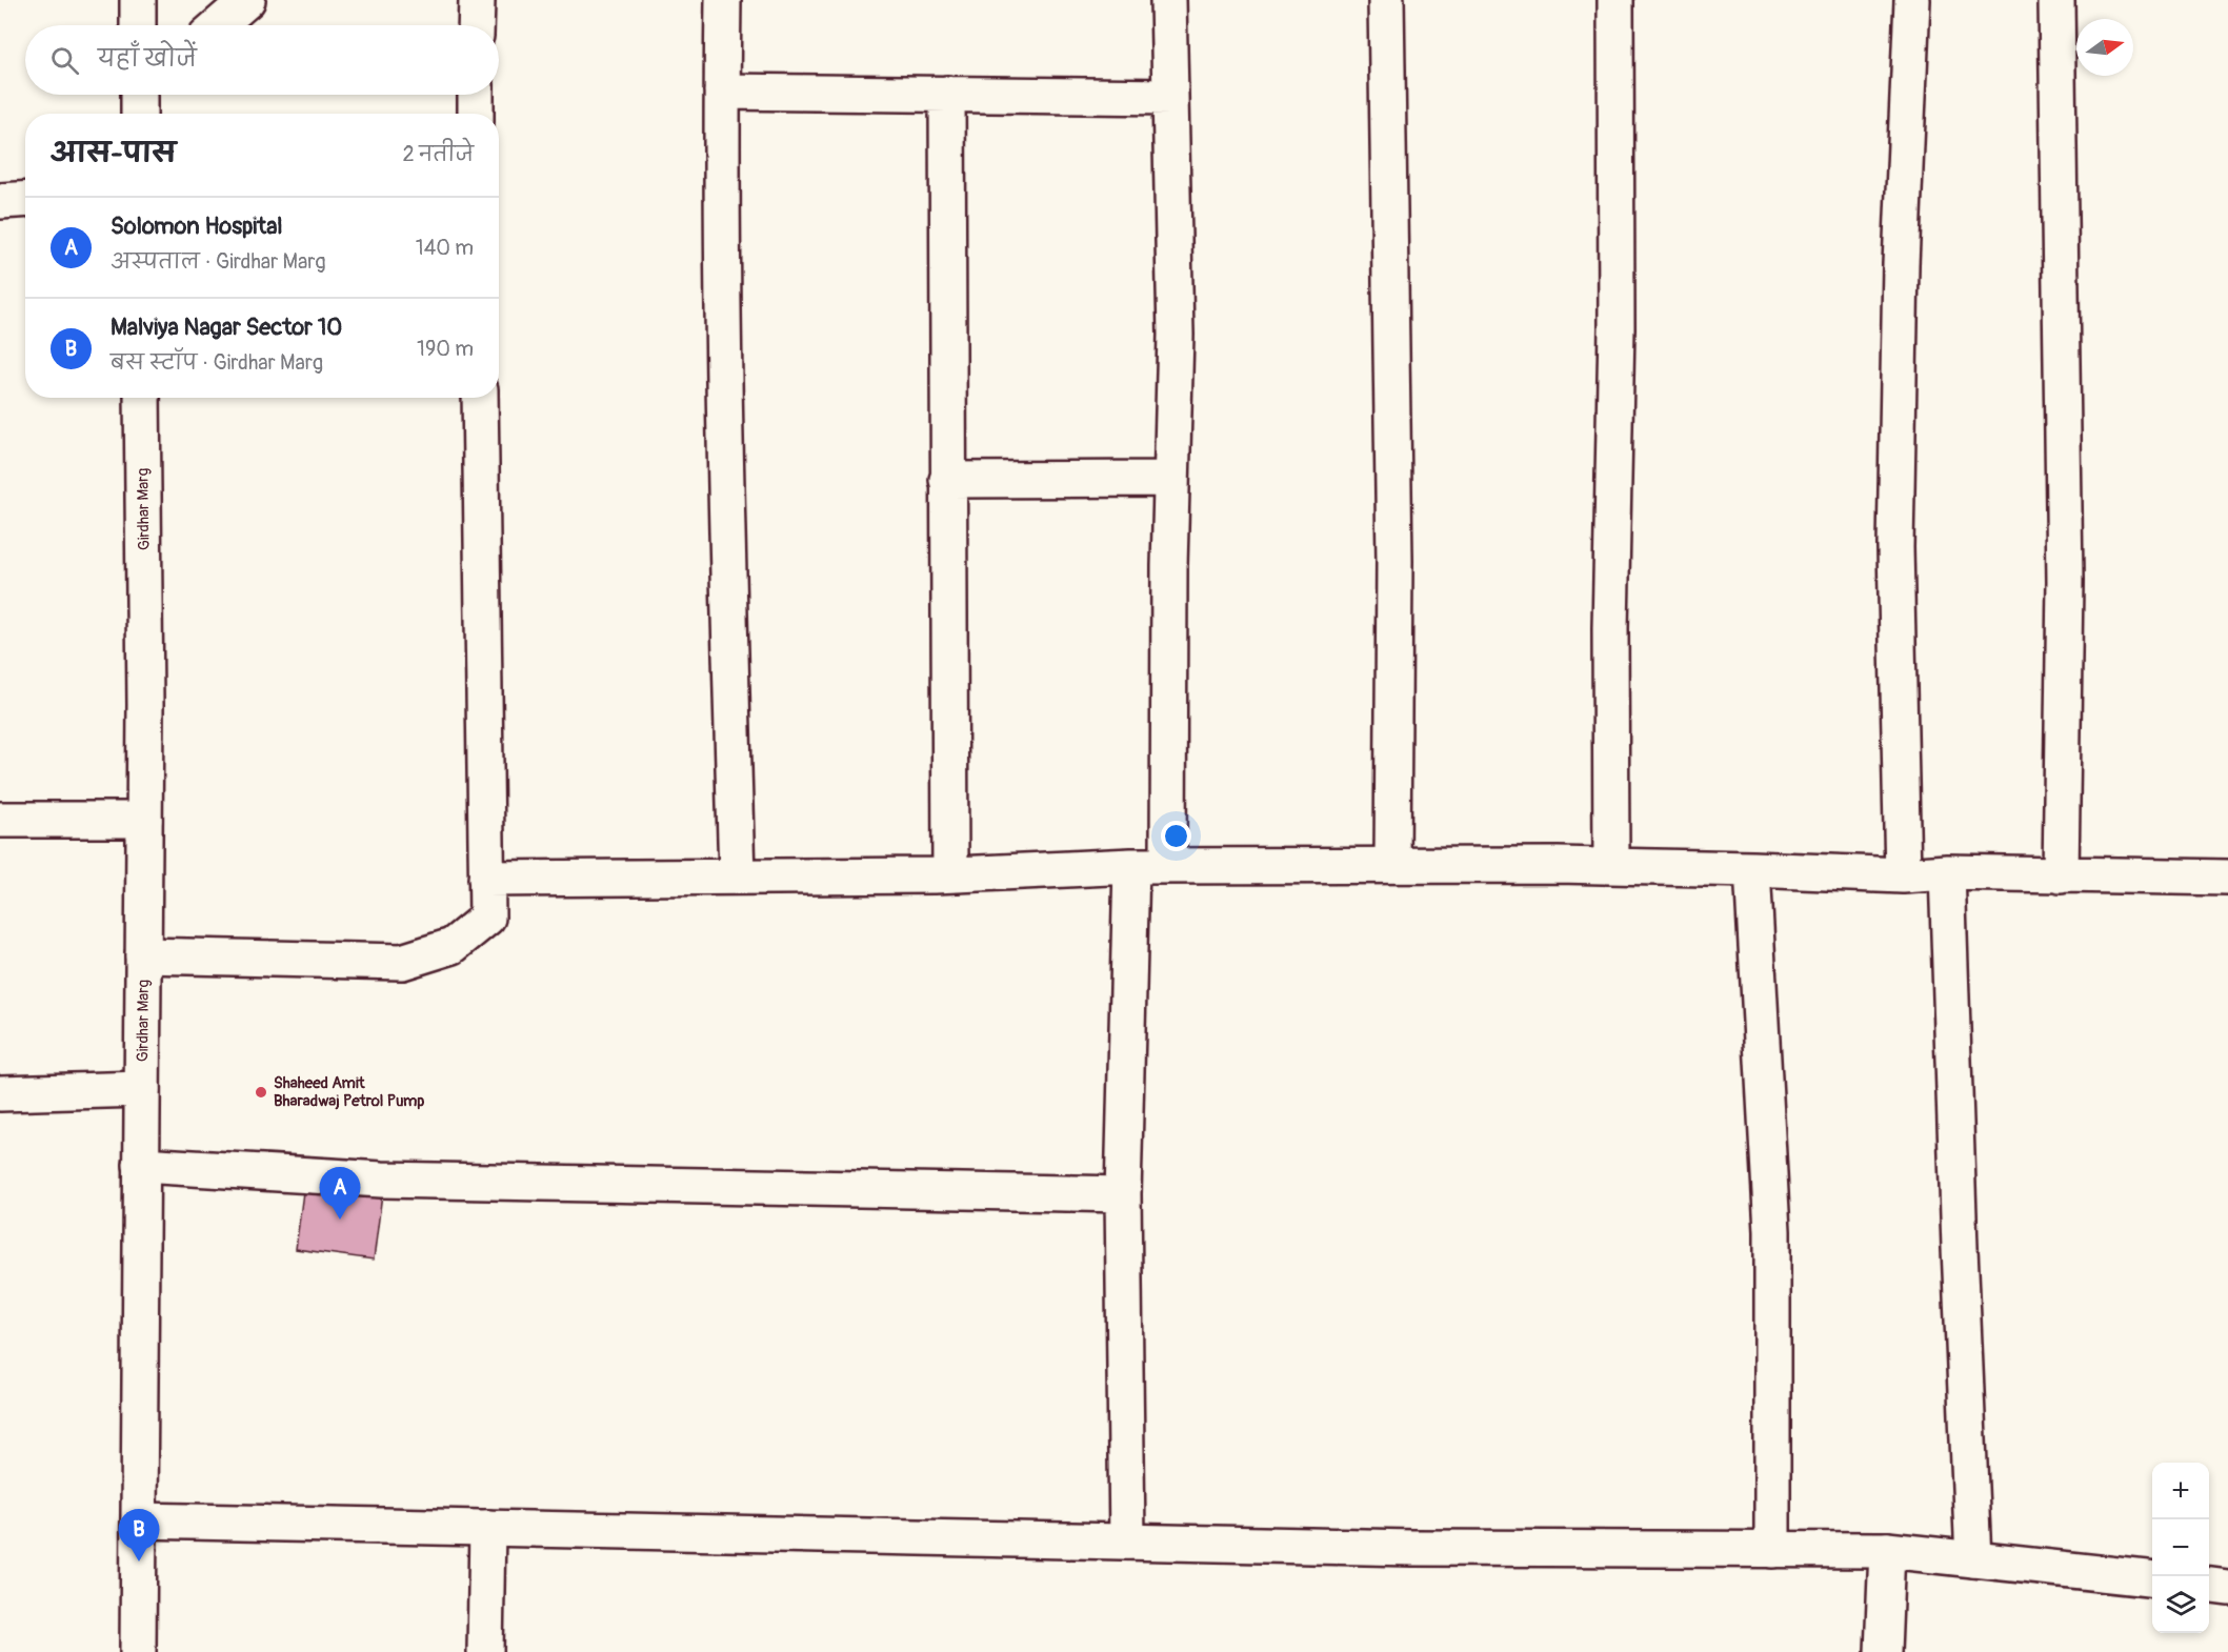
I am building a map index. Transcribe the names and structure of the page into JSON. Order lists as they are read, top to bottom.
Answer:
{
  "streets": {
    "street": ["Girdhar Marg"]
  },
  "places": ["Shaheed Amit Bharadwaj Petrol Pump"],
  "north": "right",
  "page": {
    "search": "यहाँ खोजें",
    "heading": ["आस-पास", "2 नतीजे"],
    "list": [
      {
        "mark": "A",
        "name": "Solomon Hospital",
        "note": "अस्पताल · Girdhar Marg",
        "value": "140 m"
      },
      {
        "mark": "B",
        "name": "Malviya Nagar Sector 10",
        "note": "बस स्टॉप · Girdhar Marg",
        "value": "190 m"
      }
    ],
    "pins": ["A", "B"],
    "map_buttons": ["+", "−"]
  }
}
